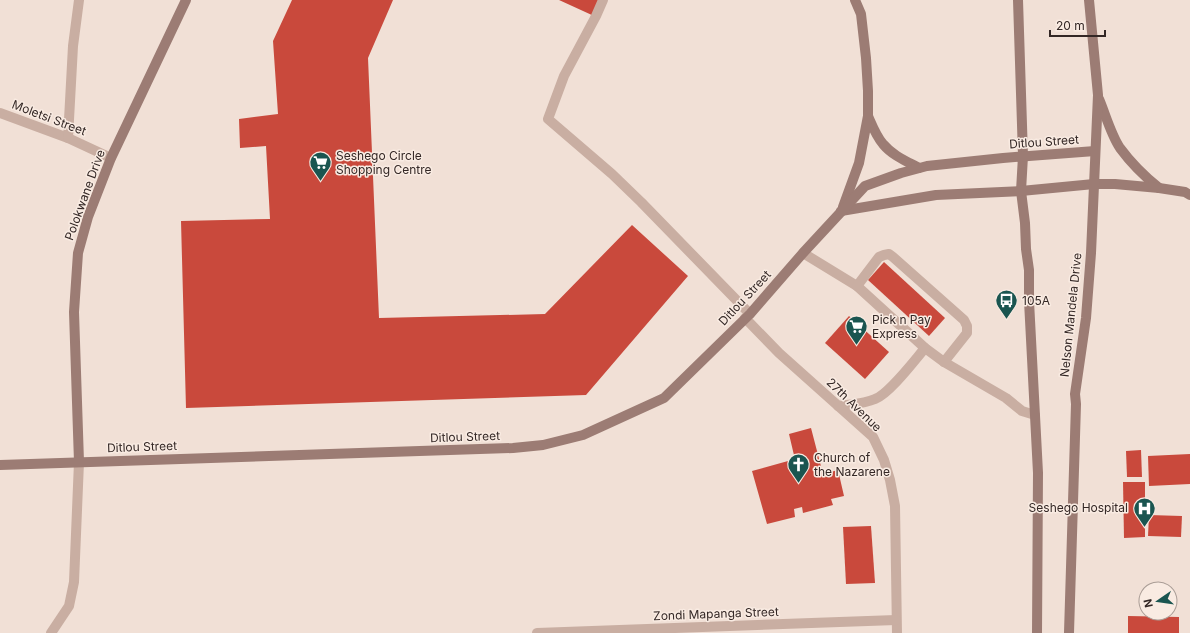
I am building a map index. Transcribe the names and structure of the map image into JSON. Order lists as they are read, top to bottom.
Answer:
{
  "streets": {
    "street": [
      "Moletsi Street",
      "Ditlou Street",
      "Polokwane Drive",
      "Nelson Mandela Drive",
      "27th Avenue",
      "Zondi Mapanga Street"
    ]
  },
  "crossings": [
    ["Moletsi Street", "Polokwane Drive"],
    ["Ditlou Street", "Polokwane Drive"],
    ["Ditlou Street", "Nelson Mandela Drive"],
    ["Ditlou Street", "27th Avenue"],
    ["27th Avenue", "Zondi Mapanga Street"]
  ],
  "places": {
    "supermarket": ["Seshego Circle Shopping Centre", "Pick n Pay Express"],
    "bus stop": ["105A"],
    "church": ["Church of the Nazarene"],
    "hospital": ["Seshego Hospital"]
  },
  "scale_bar": "20 m",
  "north": "left"
}
